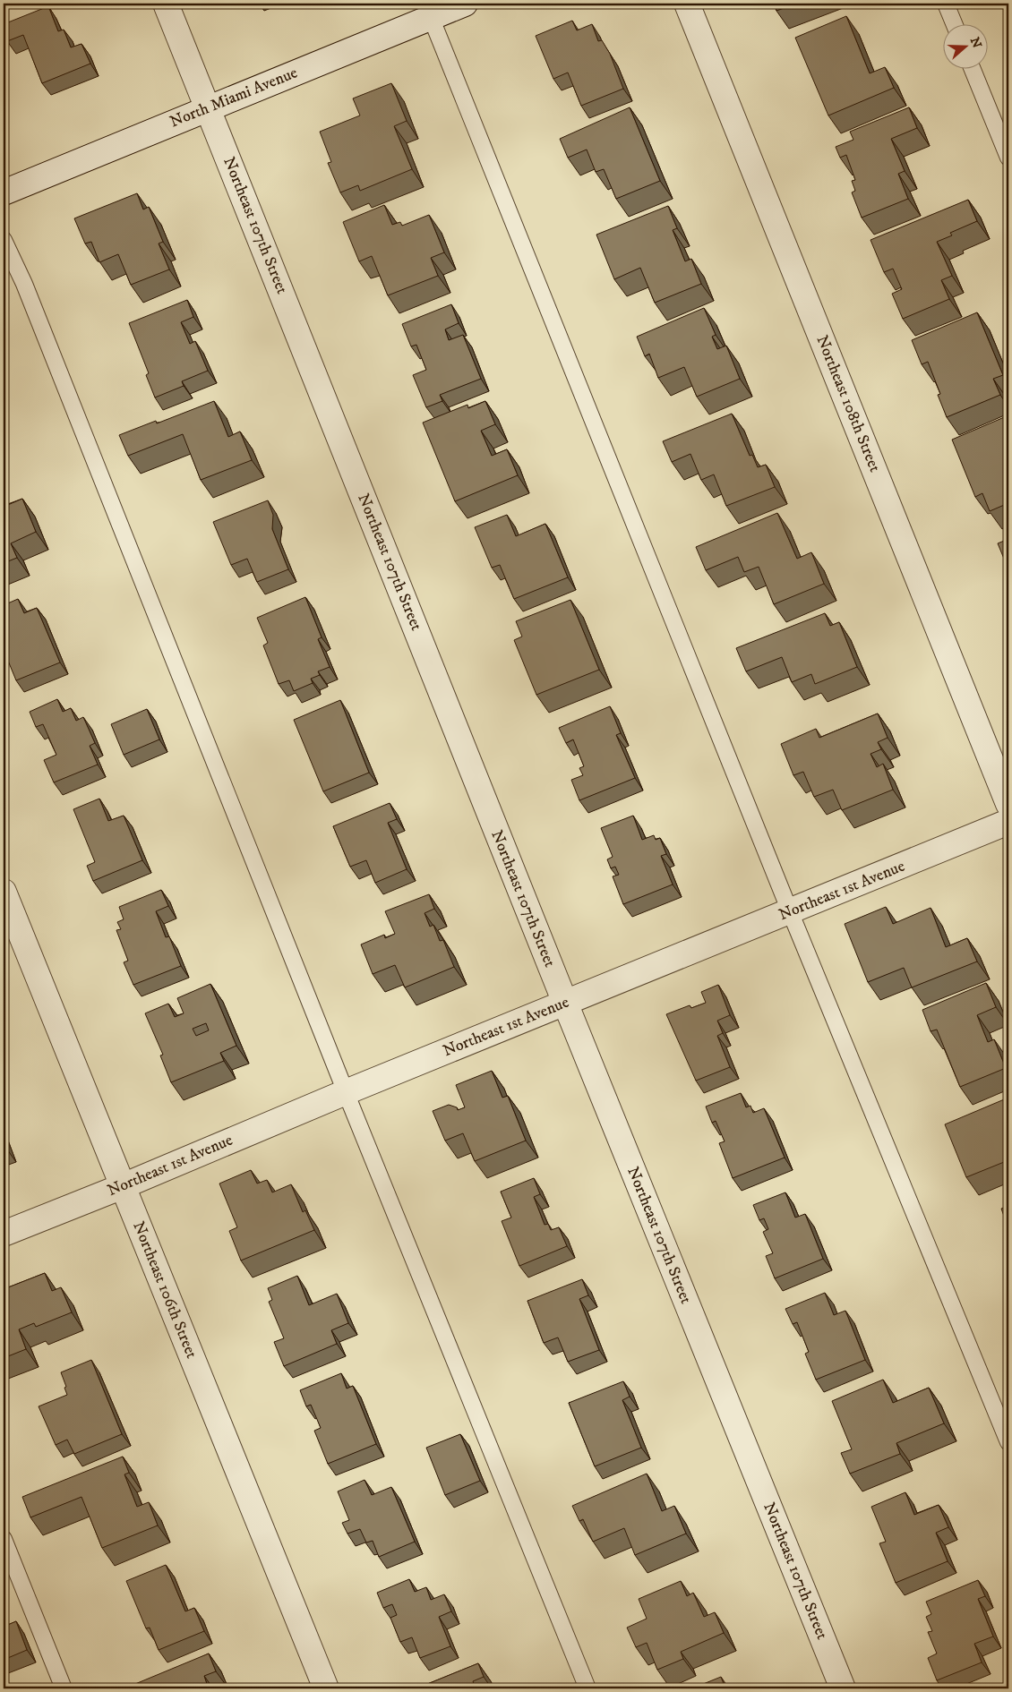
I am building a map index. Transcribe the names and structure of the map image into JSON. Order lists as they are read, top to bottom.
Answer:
{
  "streets": {
    "street": [
      "North Miami Avenue",
      "Northeast 107th Street",
      "Northeast 108th Street",
      "Northeast 1st Avenue",
      "Northeast 106th Street"
    ]
  },
  "crossings": [
    ["North Miami Avenue", "Northeast 107th Street"],
    ["Northeast 107th Street", "Northeast 1st Avenue"],
    ["Northeast 1st Avenue", "Northeast 106th Street"]
  ],
  "north": "right"
}
